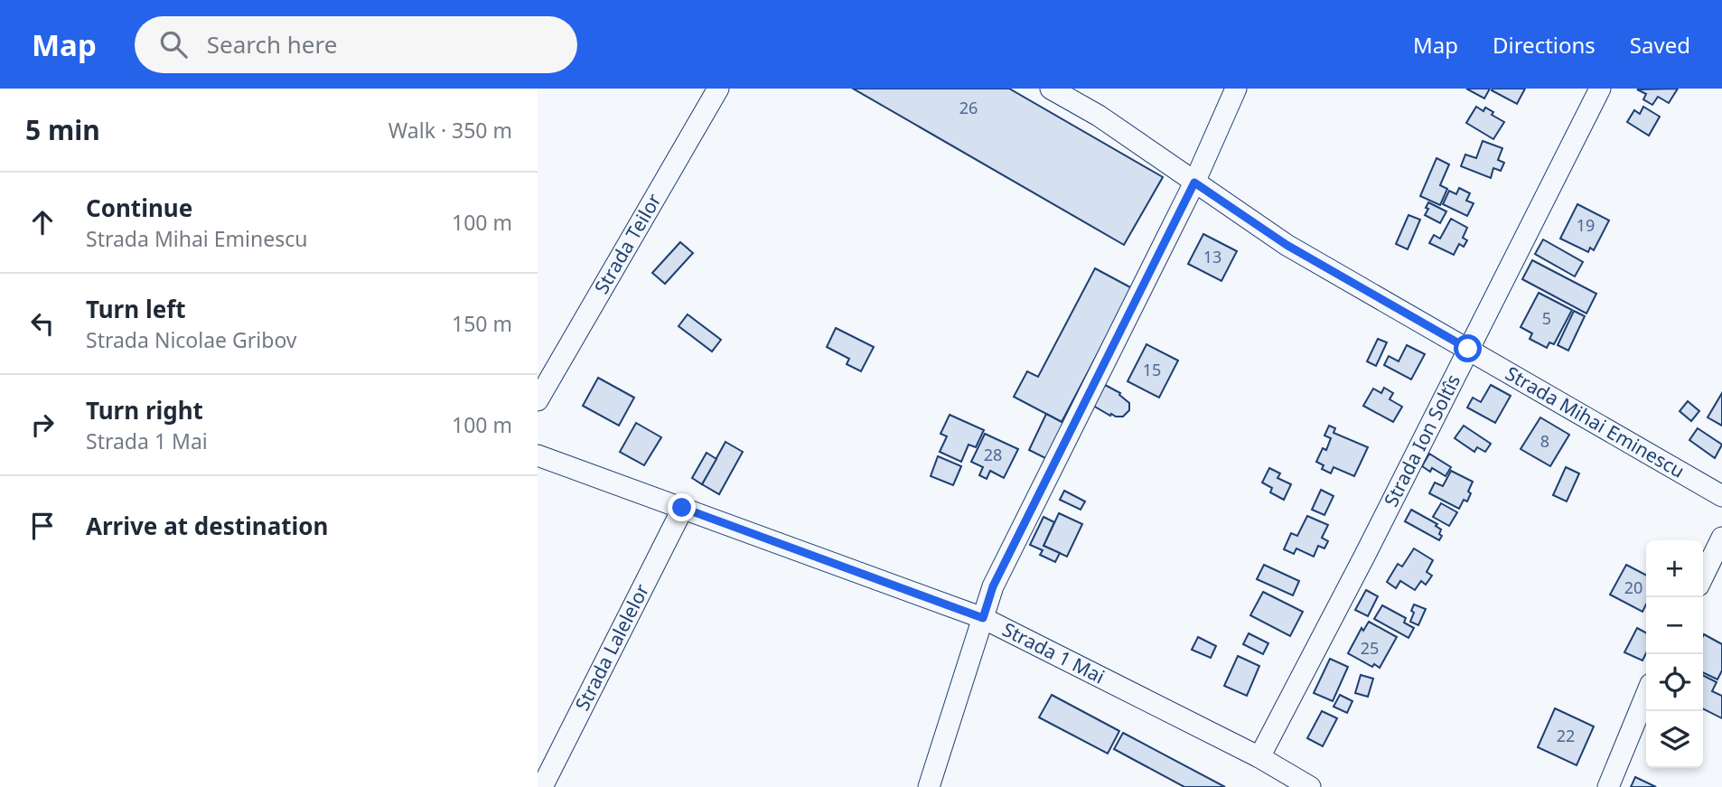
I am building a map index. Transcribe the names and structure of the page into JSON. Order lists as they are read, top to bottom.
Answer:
{
  "streets": {
    "street": [
      "Strada Teilor",
      "Strada Mihai Eminescu",
      "Strada Ion Soltîs",
      "Strada Lalelelor",
      "Strada 1 Mai"
    ]
  },
  "crossings": [
    ["Strada Mihai Eminescu", "Strada Ion Soltîs"],
    ["Strada Ion Soltîs", "Strada 1 Mai"],
    ["Strada Lalelelor", "Strada 1 Mai"]
  ],
  "house_numbers": [
    "26",
    "19",
    "13",
    "5",
    "15",
    "8",
    "28",
    "20",
    "25",
    "22"
  ],
  "page": {
    "header": "Map",
    "search": "Search here",
    "nav": ["Map", "Directions", "Saved"],
    "heading": ["5 min", "Walk · 350 m"],
    "list": [
      ["Continue", "Strada Mihai Eminescu", "100 m"],
      ["Turn left", "Strada Nicolae Gribov", "150 m"],
      ["Turn right", "Strada 1 Mai", "100 m"],
      "Arrive at destination"
    ],
    "map_buttons": ["+", "−"]
  }
}
